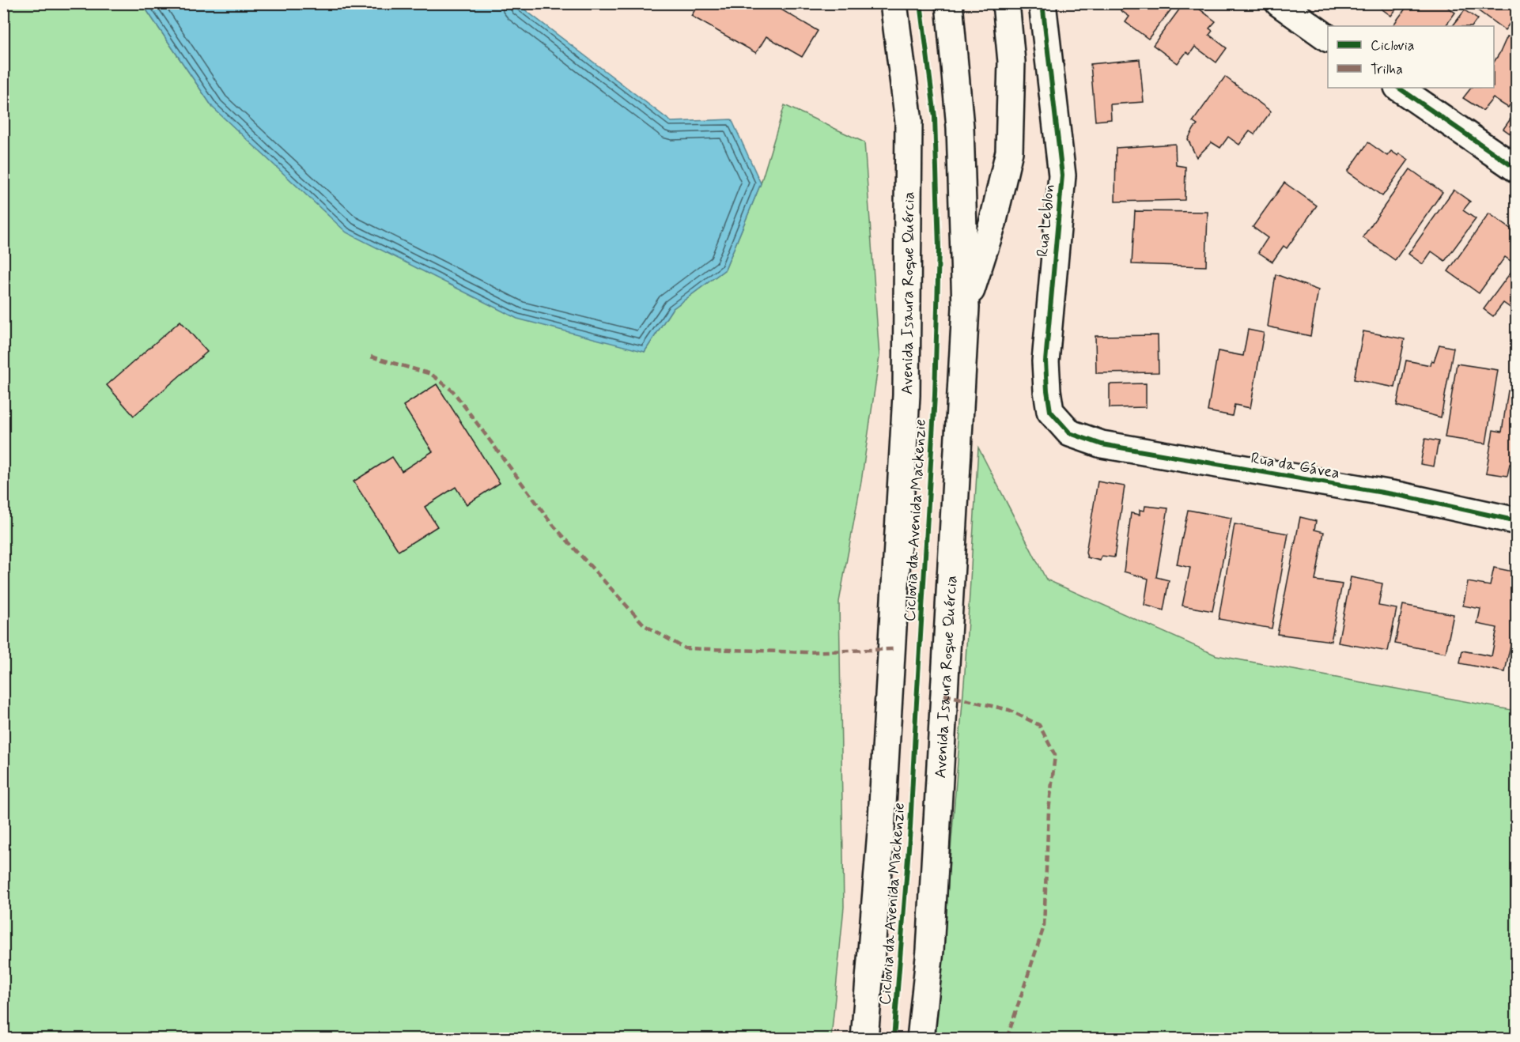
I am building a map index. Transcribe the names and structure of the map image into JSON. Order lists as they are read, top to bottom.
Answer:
{
  "streets": {
    "main road": ["Rua Leblon", "Avenida Isaura Roque Quércia", "Rua da Gávea"],
    "cycle path": ["Ciclovia da Avenida Mackenzie"]
  },
  "crossings": [
    ["Rua Leblon", "Rua da Gávea"]
  ],
  "legend": ["Ciclovia", "Trilha"]
}
